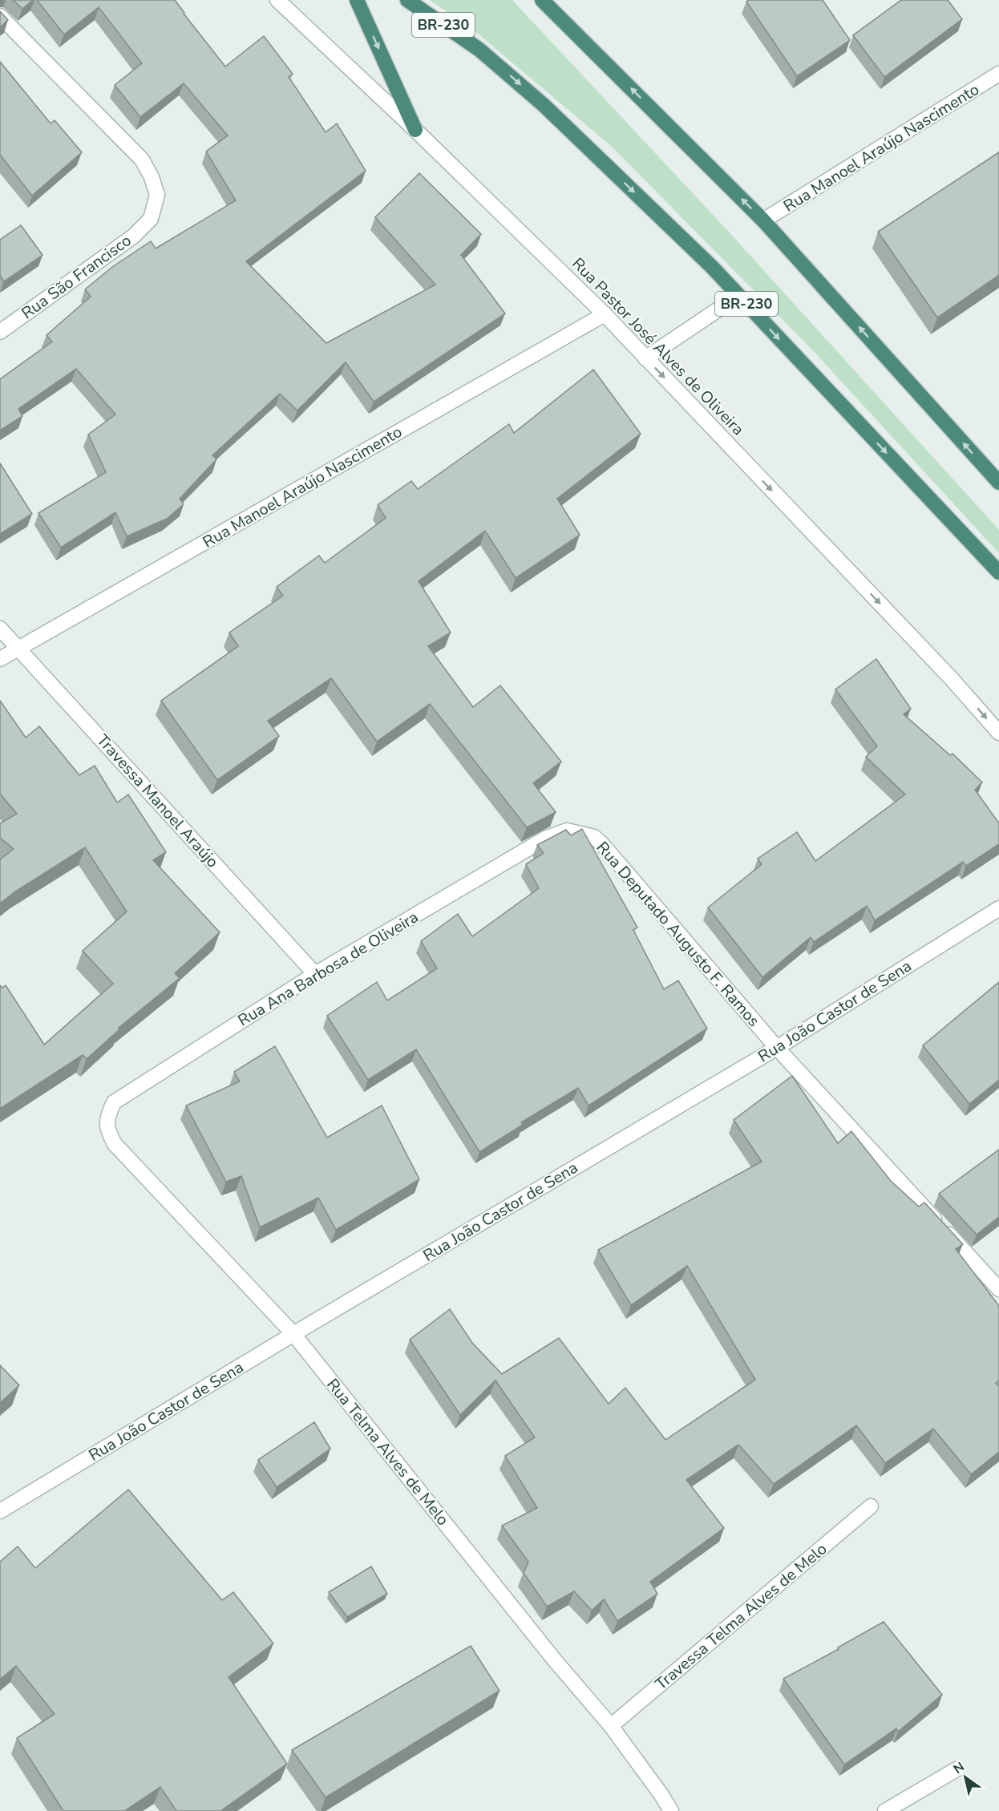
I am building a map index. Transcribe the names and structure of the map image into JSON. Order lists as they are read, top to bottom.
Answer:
{
  "streets": {
    "highway": ["BR-230"],
    "street": [
      "Rua Manoel Araújo Nascimento",
      "Rua São Francisco",
      "Rua Pastor José Alves de Oliveira",
      "Travessa Manoel Araújo",
      "Rua Deputado Augusto F. Ramos",
      "Rua Ana Barbosa de Oliveira",
      "Rua João Castor de Sena",
      "Rua Telma Alves de Melo",
      "Travessa Telma Alves de Melo"
    ]
  },
  "crossings": [
    ["Rua Manoel Araújo Nascimento", "Rua Pastor José Alves de Oliveira"],
    ["Rua Manoel Araújo Nascimento", "Travessa Manoel Araújo"],
    ["Travessa Manoel Araújo", "Rua Ana Barbosa de Oliveira"],
    ["Rua Deputado Augusto F. Ramos", "Rua Ana Barbosa de Oliveira"],
    ["Rua Deputado Augusto F. Ramos", "Rua João Castor de Sena"],
    ["Rua Ana Barbosa de Oliveira", "Rua Telma Alves de Melo"],
    ["Rua João Castor de Sena", "Rua Telma Alves de Melo"],
    ["Rua Telma Alves de Melo", "Travessa Telma Alves de Melo"]
  ],
  "one_way": ["Rua Pastor José Alves de Oliveira"],
  "north": "top left"
}
